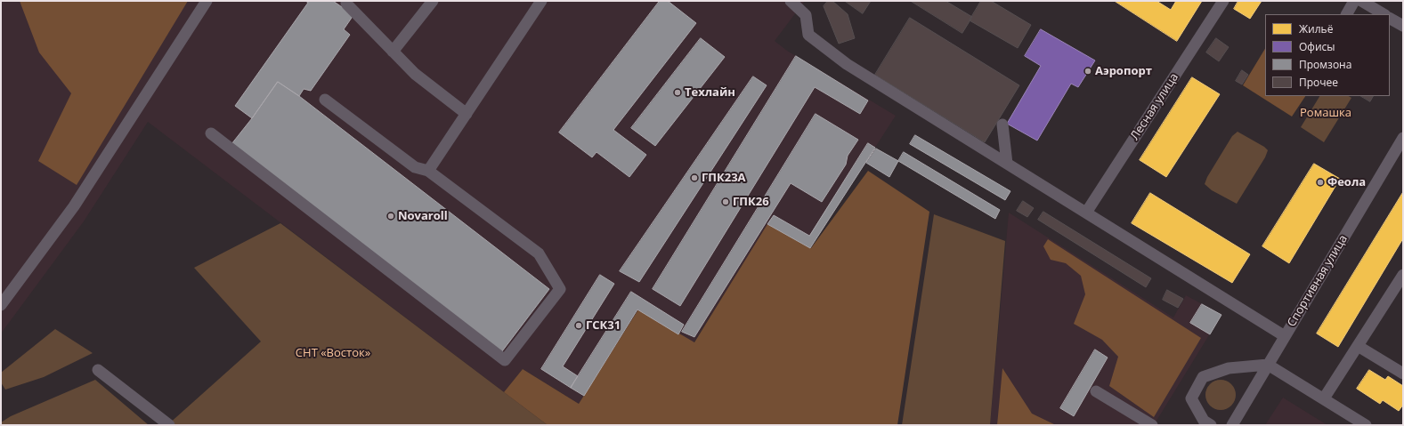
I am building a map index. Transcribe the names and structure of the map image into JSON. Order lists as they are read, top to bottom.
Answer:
{
  "streets": {
    "street": ["Лесная улица", "Спортивная улица"]
  },
  "parks": ["Ромашка", "СНТ «Восток»"],
  "places": [
    "Аэропорт",
    "Техлайн",
    "ГПК23А",
    "Феола",
    "ГПК26",
    "Novaroll",
    "ГСК31"
  ],
  "legend": [
    "Жильё",
    "Офисы",
    "Промзона",
    "Прочее"
  ]
}
